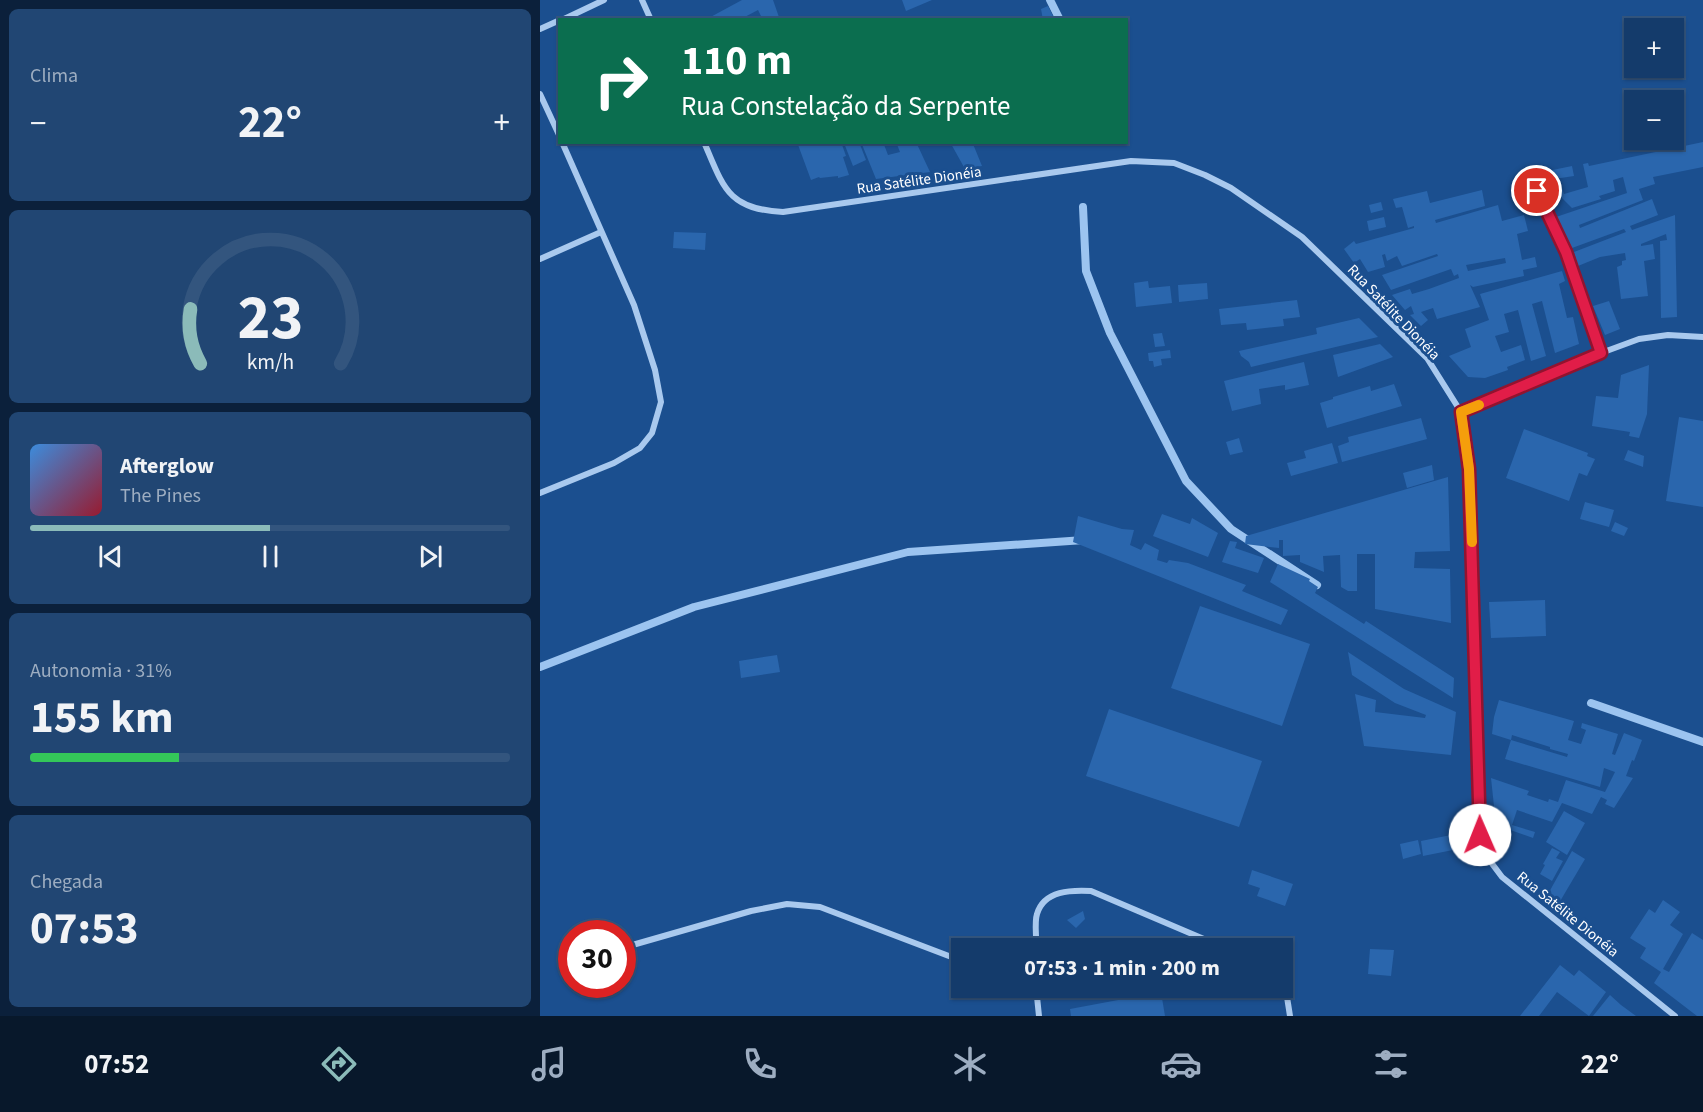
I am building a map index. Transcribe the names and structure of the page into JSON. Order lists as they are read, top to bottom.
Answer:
{
  "streets": {
    "street": ["Rua Satélite Dionéia"]
  },
  "page": {
    "tile": [
      "Clima",
      ["Autonomia · 31%", "155 km"],
      ["Chegada", "07:53"]
    ],
    "map_buttons": ["+", "−"],
    "turn": ["110 m", "Rua Constelação da Serpente"],
    "heat": ["−", "22°", "+"],
    "song": ["Afterglow", "The Pines"],
    "limit": "30",
    "trip": "07:53 · 1 min · 200 m",
    "tabs": ["07:52", "22°"],
    "gauge": ["23", "km/h"]
  }
}
